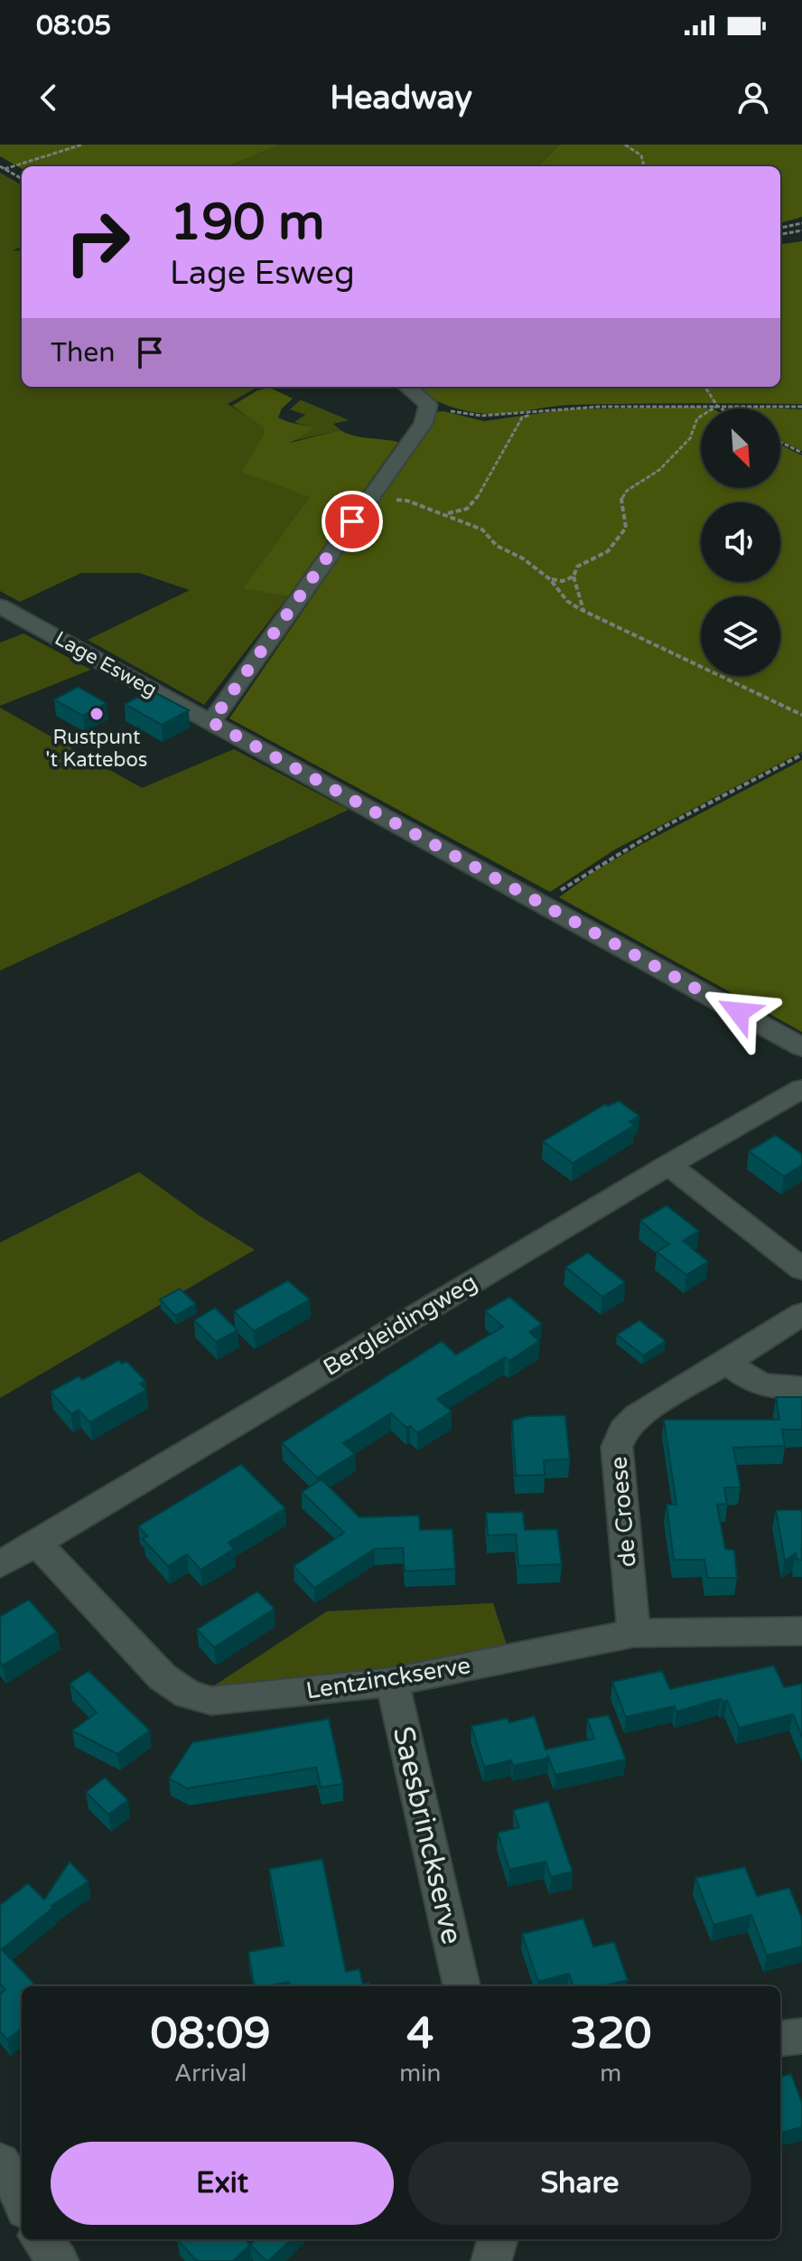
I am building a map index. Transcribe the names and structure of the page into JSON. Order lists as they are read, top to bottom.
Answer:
{
  "streets": {
    "street": [
      "Lage Esweg",
      "Bergleidingweg",
      "de Croese",
      "Lentzinckserve",
      "Saesbrinckserve"
    ]
  },
  "crossings": [
    ["Bergleidingweg", "Lentzinckserve"],
    ["de Croese", "Lentzinckserve"],
    ["Lentzinckserve", "Saesbrinckserve"]
  ],
  "places": ["Rustpunt 't Kattebos"],
  "north": "bottom right",
  "page": {
    "status": "08:05",
    "header": "Headway",
    "turn": ["190 m", "Lage Esweg"],
    "then": "Then",
    "eta": [
      "08:09",
      "Arrival",
      "4",
      "min",
      "320",
      "m"
    ],
    "buttons": ["Exit", "Share"]
  }
}
